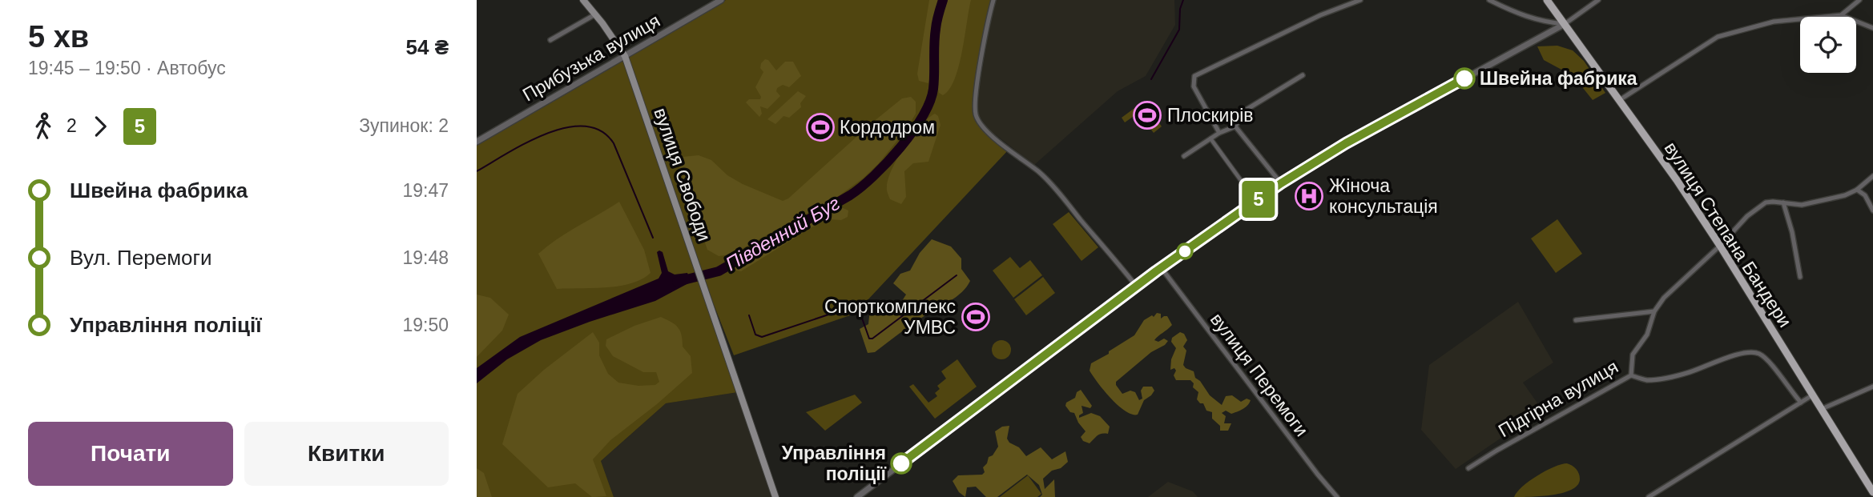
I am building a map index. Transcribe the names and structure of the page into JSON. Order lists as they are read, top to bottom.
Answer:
{
  "streets": {
    "main road": ["вулиця Свободи", "вулиця Степана Бандери"],
    "street": ["Прибузька вулиця", "вулиця Перемоги", "Підгірна вулиця"]
  },
  "crossings": [
    ["Прибузька вулиця", "вулиця Свободи"],
    ["вулиця Степана Бандери", "Підгірна вулиця"]
  ],
  "water": ["Південний Буг"],
  "places": {
    "other": ["Швейна фабрика", "Управління поліції"],
    "sports": ["Плоскирів", "Кордодром", "Спорткомплекс УМВС"],
    "hospital": ["Жіноча консультація"]
  },
  "lines": ["bus line 5"],
  "page": {
    "heading": ["5 хв", "19:45 – 19:50 · Автобус", "54 ₴"],
    "on_map": "5",
    "legs": ["2", "5", "Зупинок: 2"],
    "list": [
      {
        "name": "Швейна фабрика",
        "value": "19:47"
      },
      {
        "name": "Вул. Перемоги",
        "value": "19:48"
      },
      {
        "name": "Управління поліції",
        "value": "19:50"
      }
    ],
    "buttons": ["Почати", "Квитки"]
  }
}
